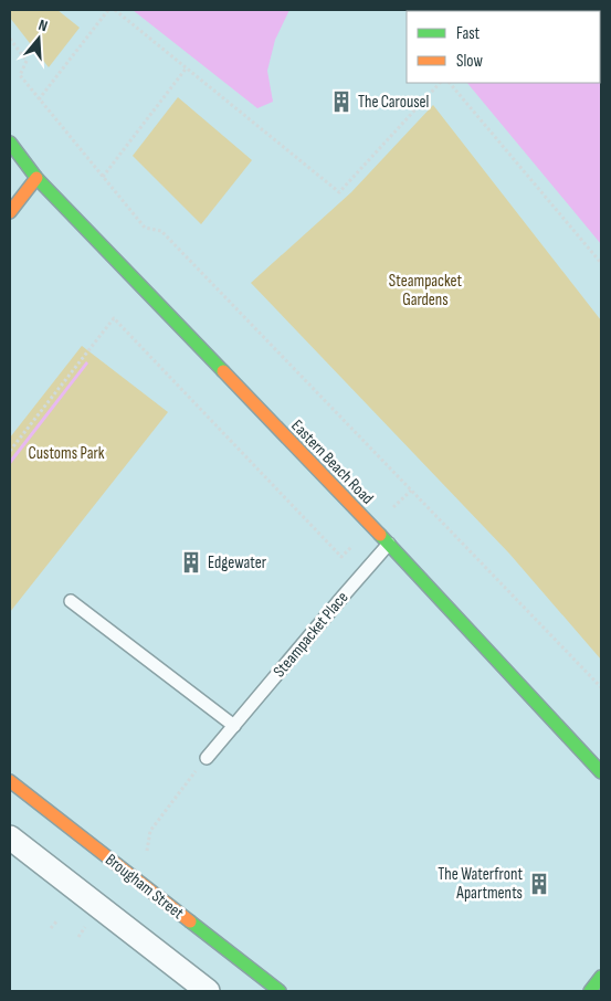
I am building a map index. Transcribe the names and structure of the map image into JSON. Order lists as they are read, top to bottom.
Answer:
{
  "streets": {
    "street": ["Eastern Beach Road", "Brougham Street"],
    "lane": ["Steampacket Place"]
  },
  "crossings": [
    ["Eastern Beach Road", "Steampacket Place"]
  ],
  "parks": ["Steampacket Gardens", "Customs Park"],
  "places": {
    "building": ["The Carousel", "Edgewater", "The Waterfront Apartments"]
  },
  "legend": ["Fast", "Slow"],
  "north": "top"
}
